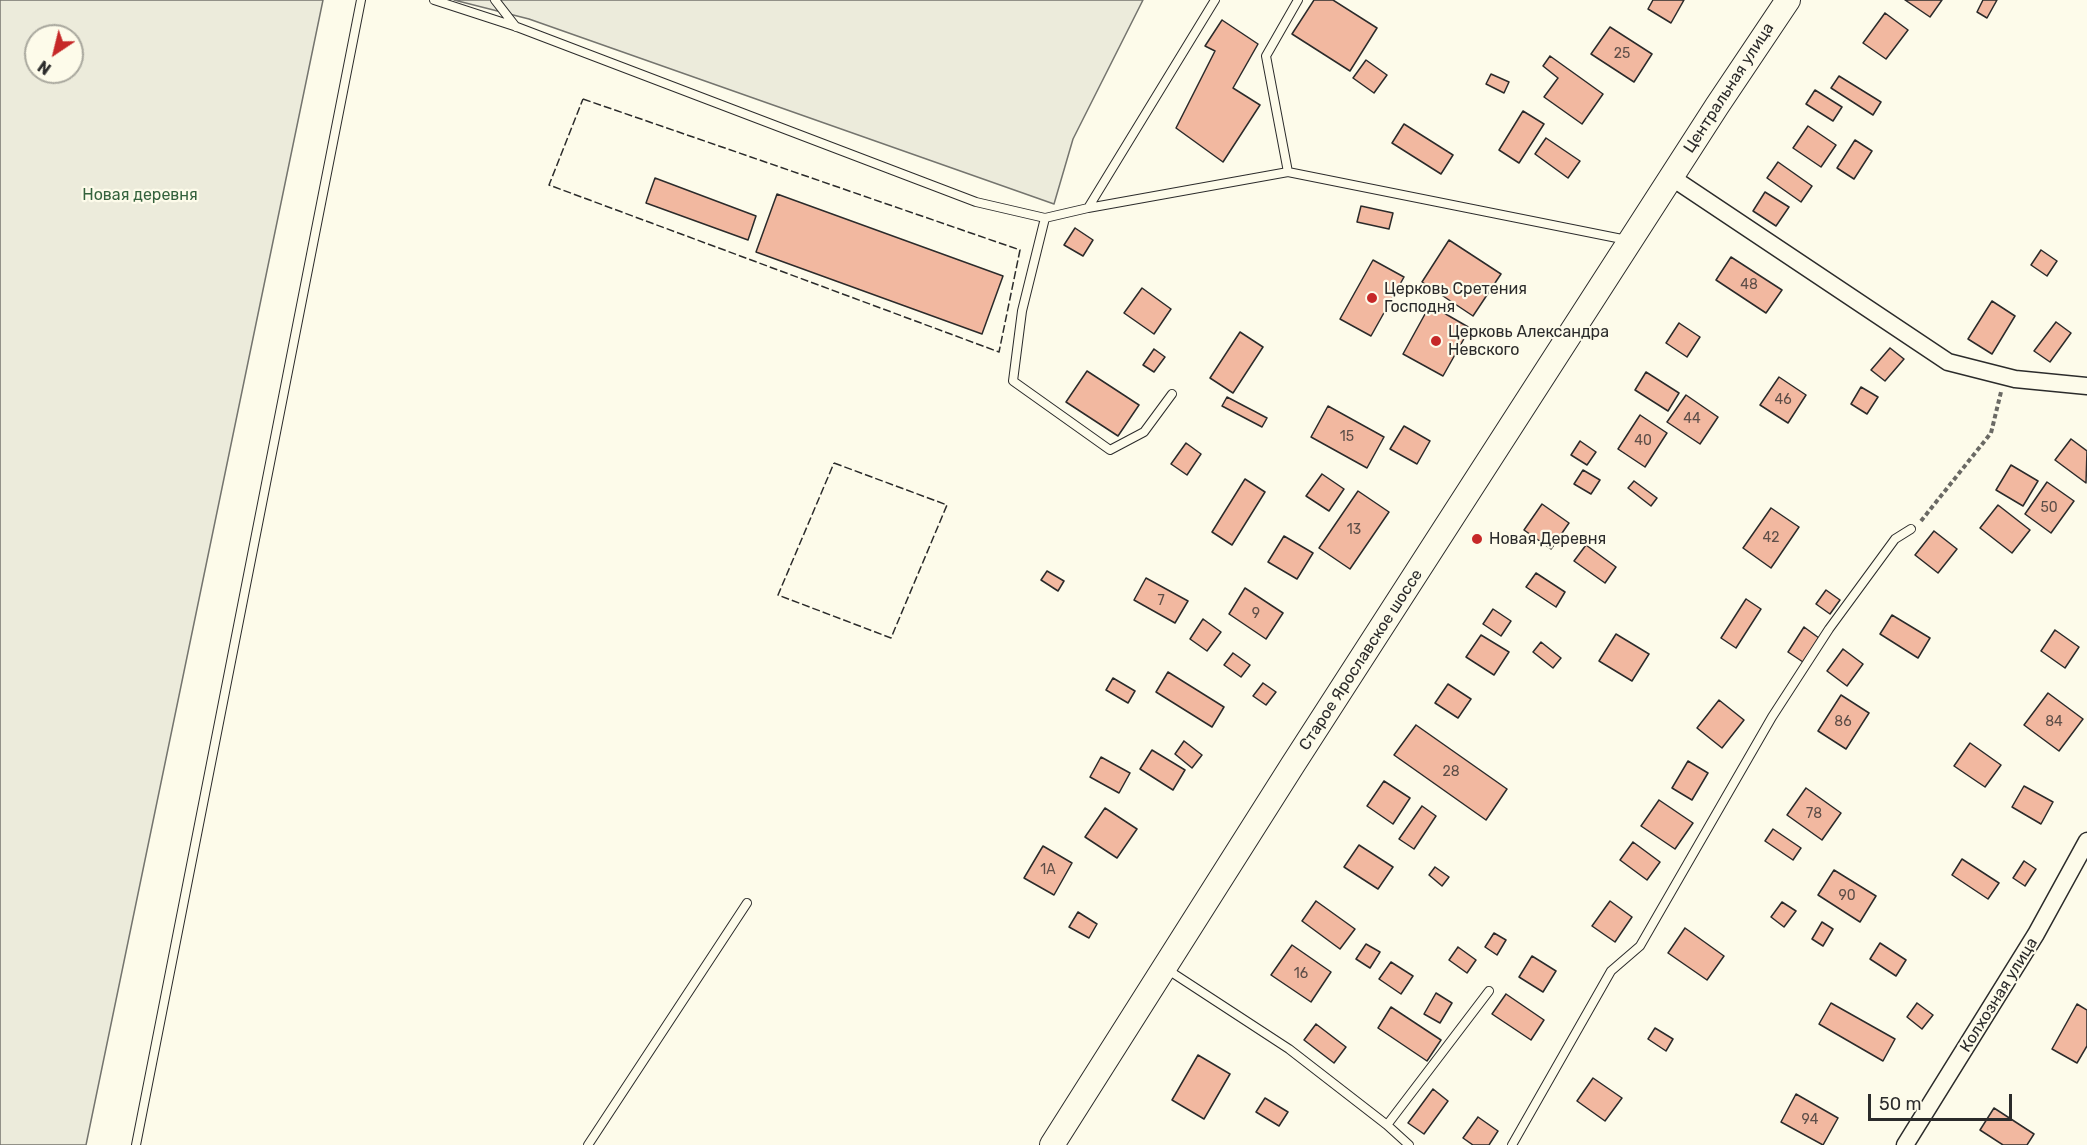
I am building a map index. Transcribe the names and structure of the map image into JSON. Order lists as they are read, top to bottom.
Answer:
{
  "streets": {
    "main road": ["Центральная улица", "Старое Ярославское шоссе"],
    "street": ["Колхозная улица"]
  },
  "crossings": [
    ["Центральная улица", "Старое Ярославское шоссе"]
  ],
  "parks": ["Новая деревня"],
  "places": ["Церковь Сретения Господня", "Церковь Александра Невского", "Новая Деревня"],
  "house_numbers": [
    "25",
    "48",
    "46",
    "44",
    "15",
    "40",
    "50",
    "13",
    "42",
    "7",
    "9",
    "86",
    "84",
    "28",
    "78",
    "1А",
    "90",
    "16",
    "94"
  ],
  "scale_bar": "50 m",
  "north": "bottom left"
}
